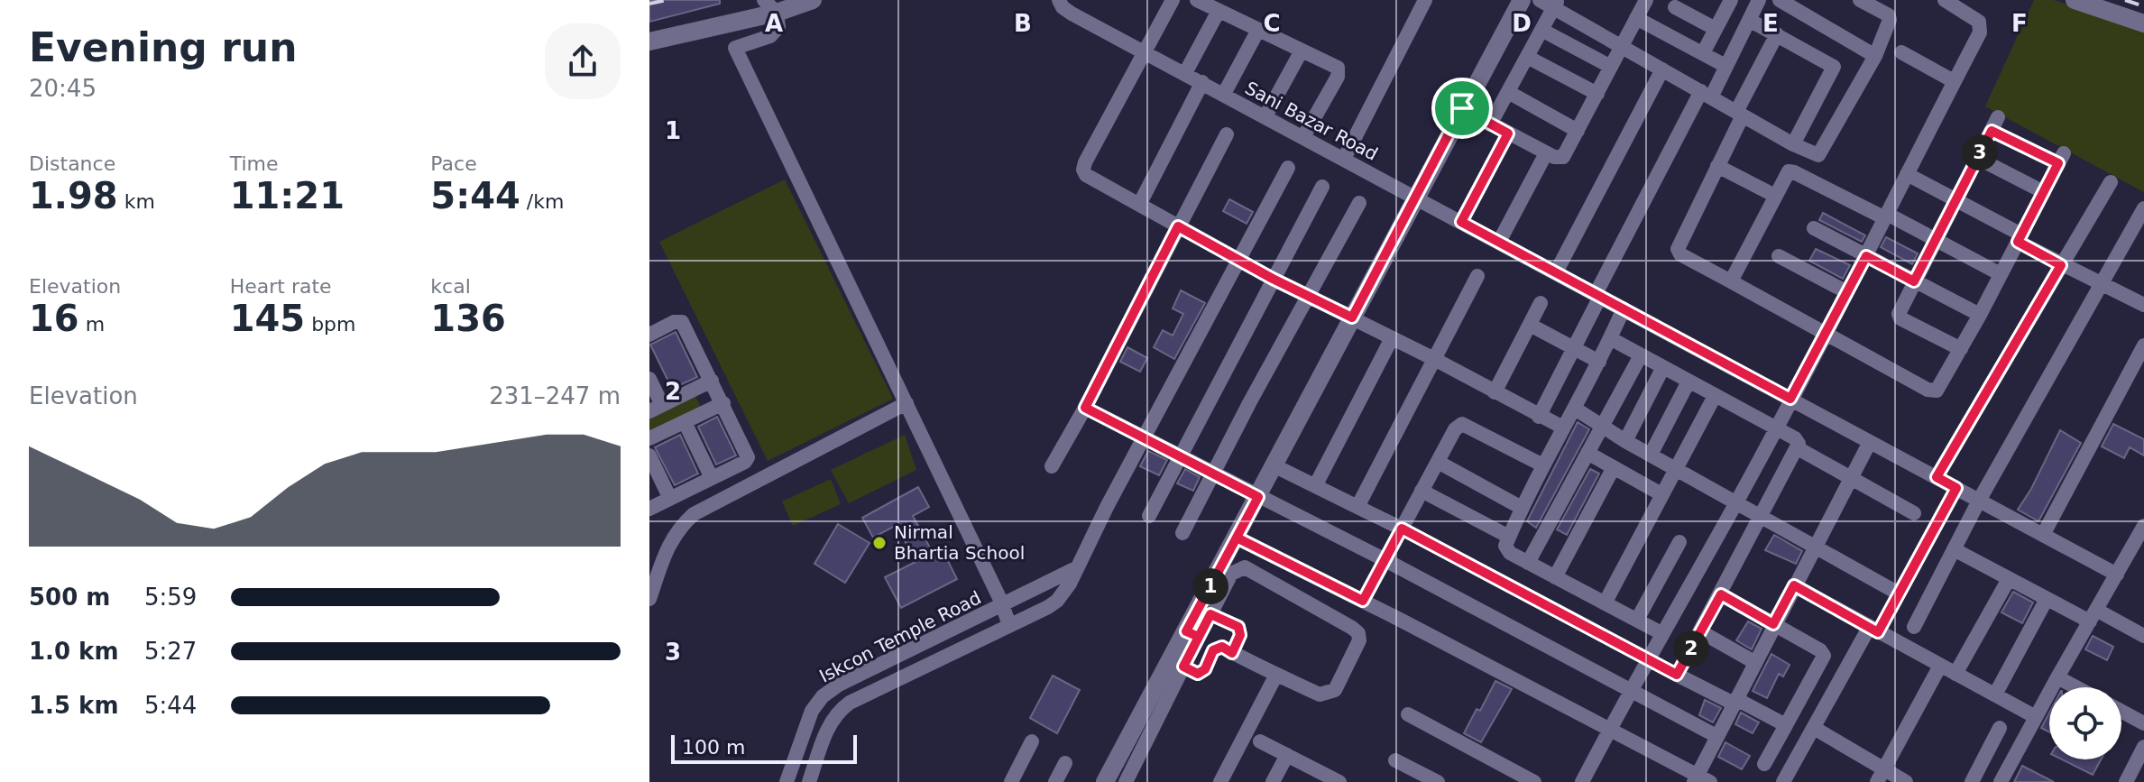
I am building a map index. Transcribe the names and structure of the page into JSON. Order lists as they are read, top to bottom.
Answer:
{
  "streets": {
    "street": ["Sani Bazar Road", "Iskcon Temple Road"]
  },
  "places": ["Nirmal Bhartia School"],
  "scale_bar": "100 m",
  "page": {
    "heading": ["Evening run", "20:45"],
    "stats": [
      ["Distance", "1.98 km"],
      ["Time", "11:21"],
      ["Pace", "5:44 /km"],
      ["Elevation", "16 m"],
      ["Heart rate", "145 bpm"],
      ["kcal", "136"]
    ],
    "pins": ["3", "1", "2"],
    "chart": ["Elevation", "231–247 m"],
    "list": [
      {
        "name": "500 m",
        "note": "5:59"
      },
      {
        "name": "1.0 km",
        "note": "5:27"
      },
      {
        "name": "1.5 km",
        "note": "5:44"
      }
    ],
    "scale": "100 m"
  },
  "grid": {
    "columns": [
      "A",
      "B",
      "C",
      "D",
      "E",
      "F"
    ],
    "rows": ["1", "2", "3"]
  }
}
